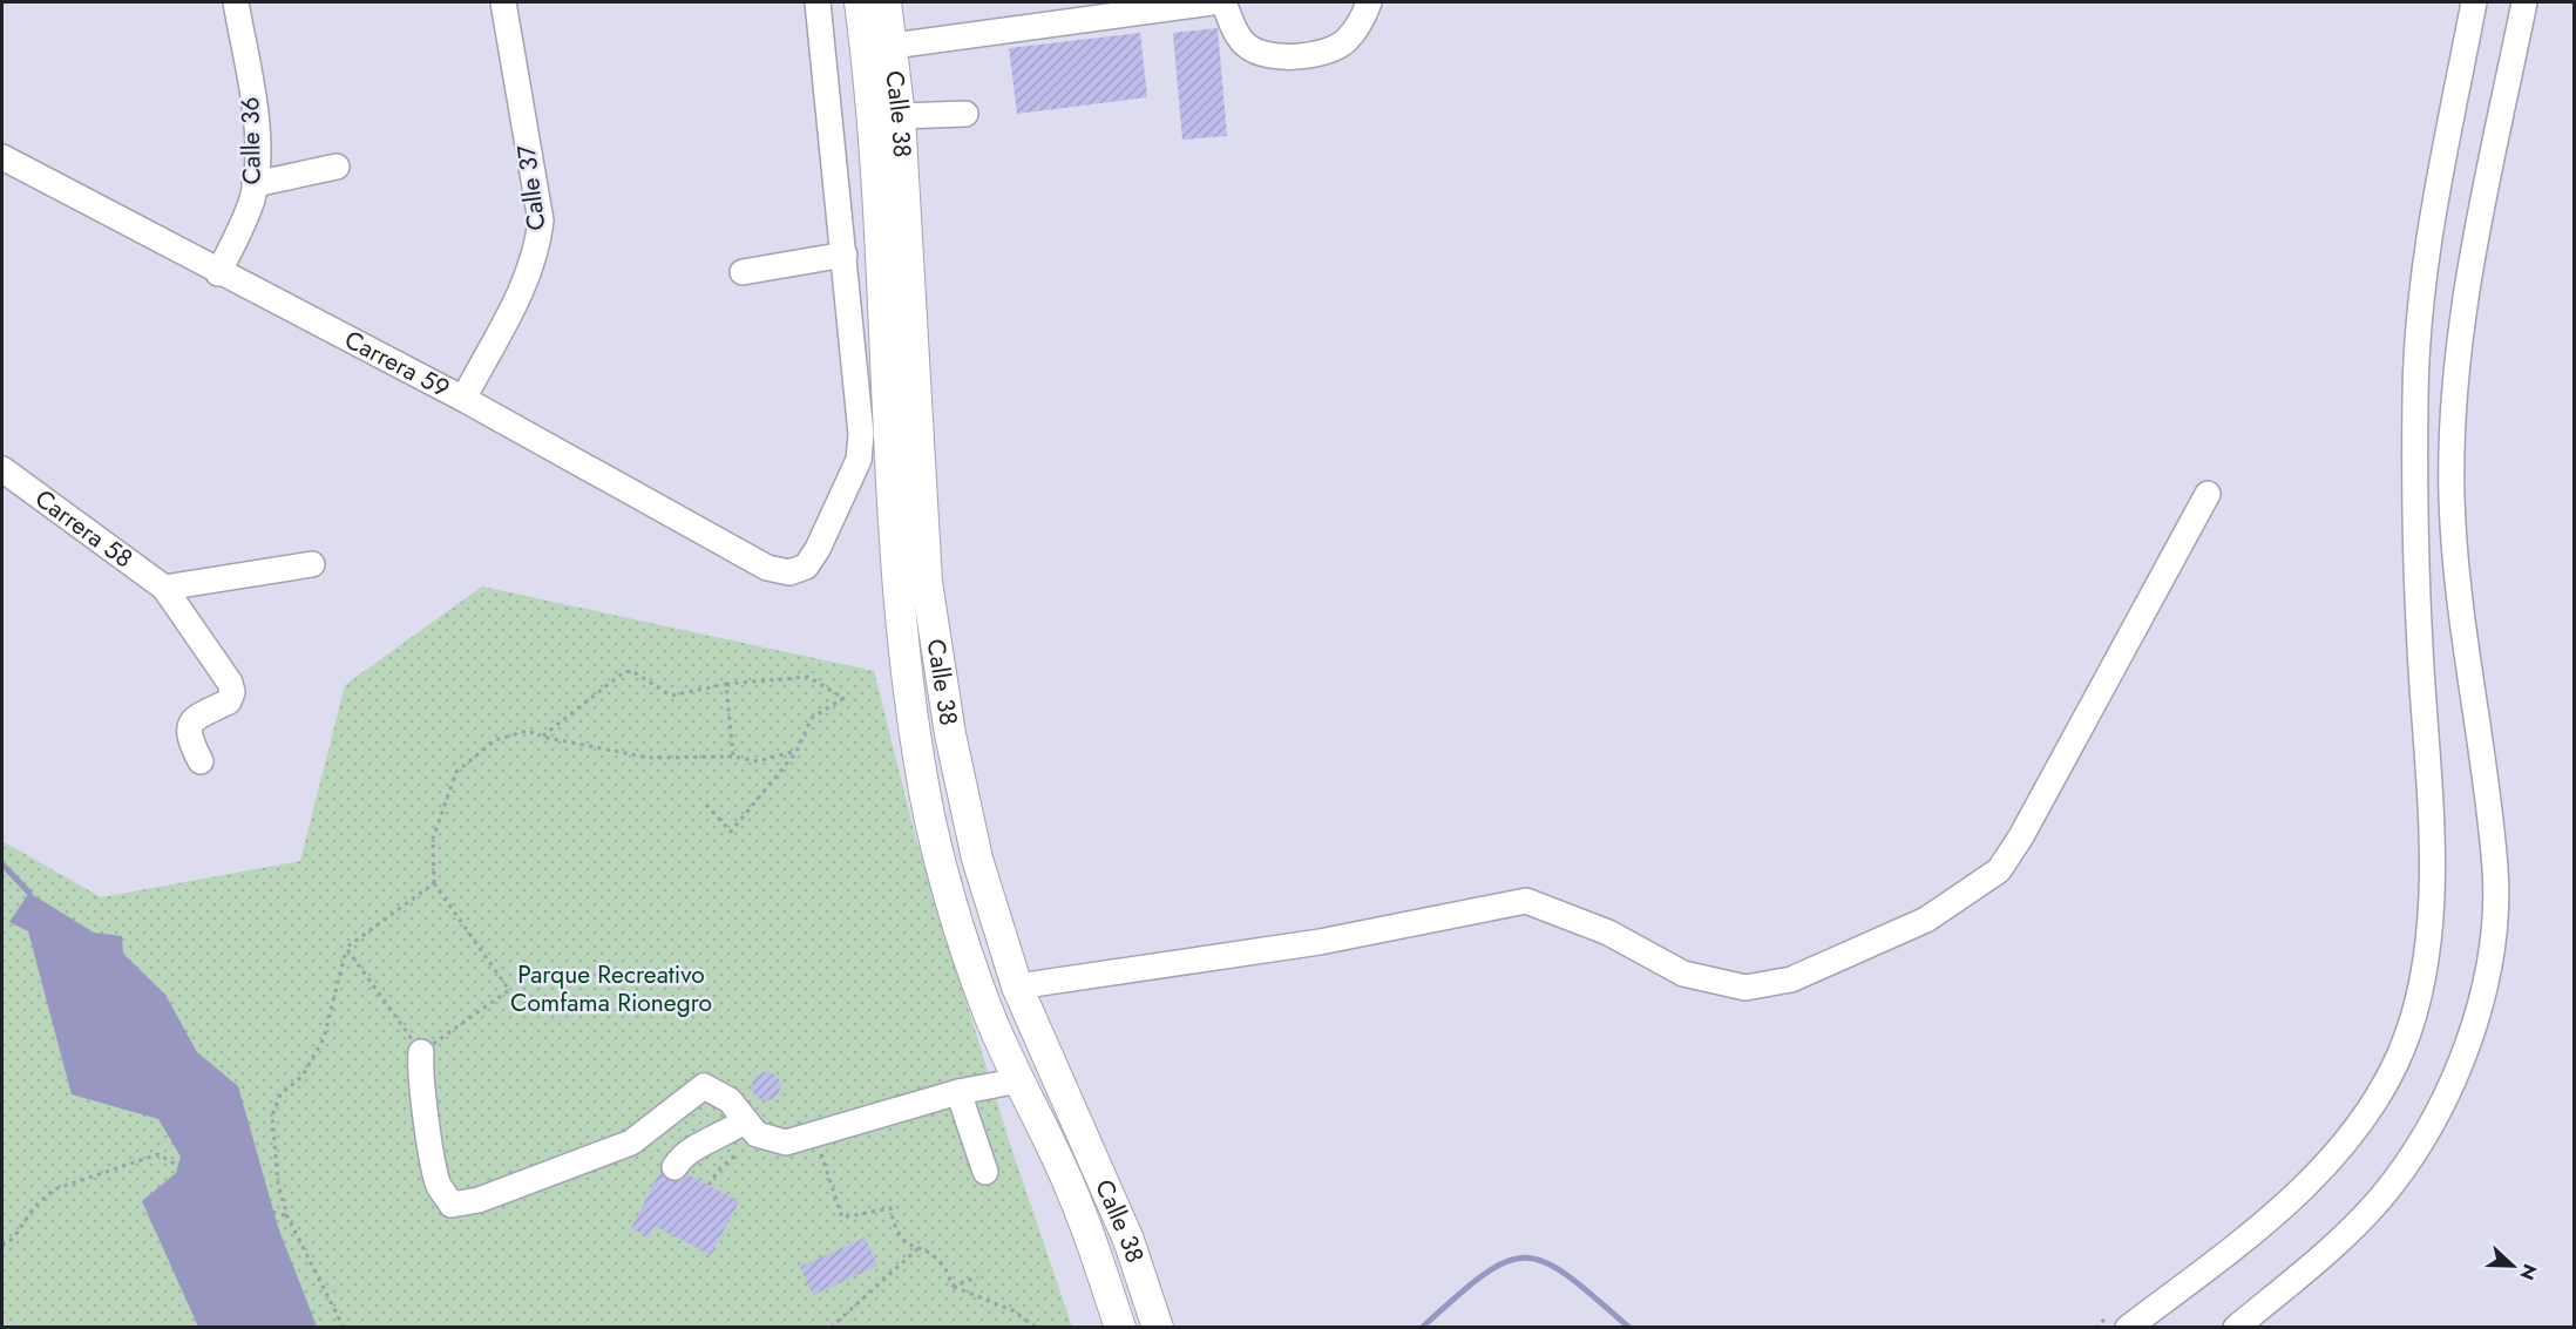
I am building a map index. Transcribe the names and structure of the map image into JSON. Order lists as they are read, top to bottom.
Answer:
{
  "streets": {
    "main road": ["Calle 38"],
    "street": [
      "Calle 36",
      "Calle 37",
      "Carrera 59",
      "Carrera 58"
    ]
  },
  "crossings": [
    ["Calle 36", "Carrera 59"],
    ["Calle 37", "Carrera 59"]
  ],
  "parks": ["Parque Recreativo Comfama Rionegro"],
  "north": "right"
}
